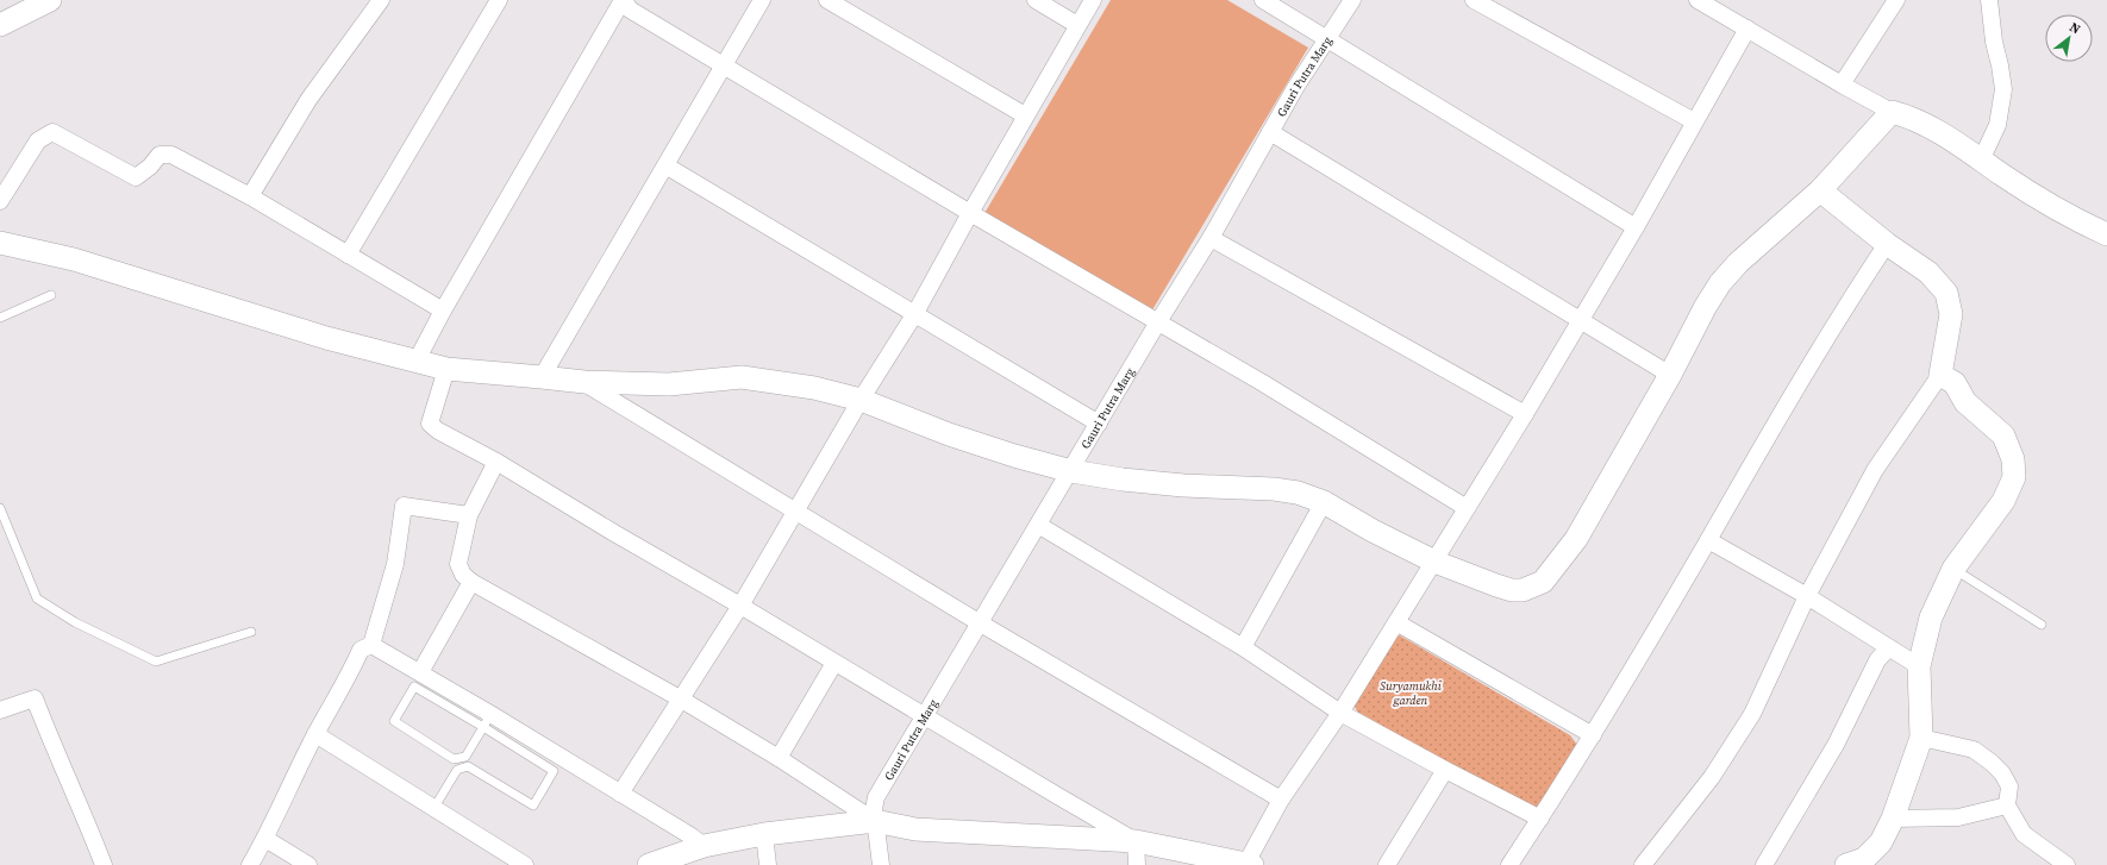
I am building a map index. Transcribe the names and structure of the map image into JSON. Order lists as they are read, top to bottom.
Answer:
{
  "streets": {
    "street": ["Gauri Putra Marg"]
  },
  "parks": ["Suryamukhi garden"],
  "north": "top right"
}
